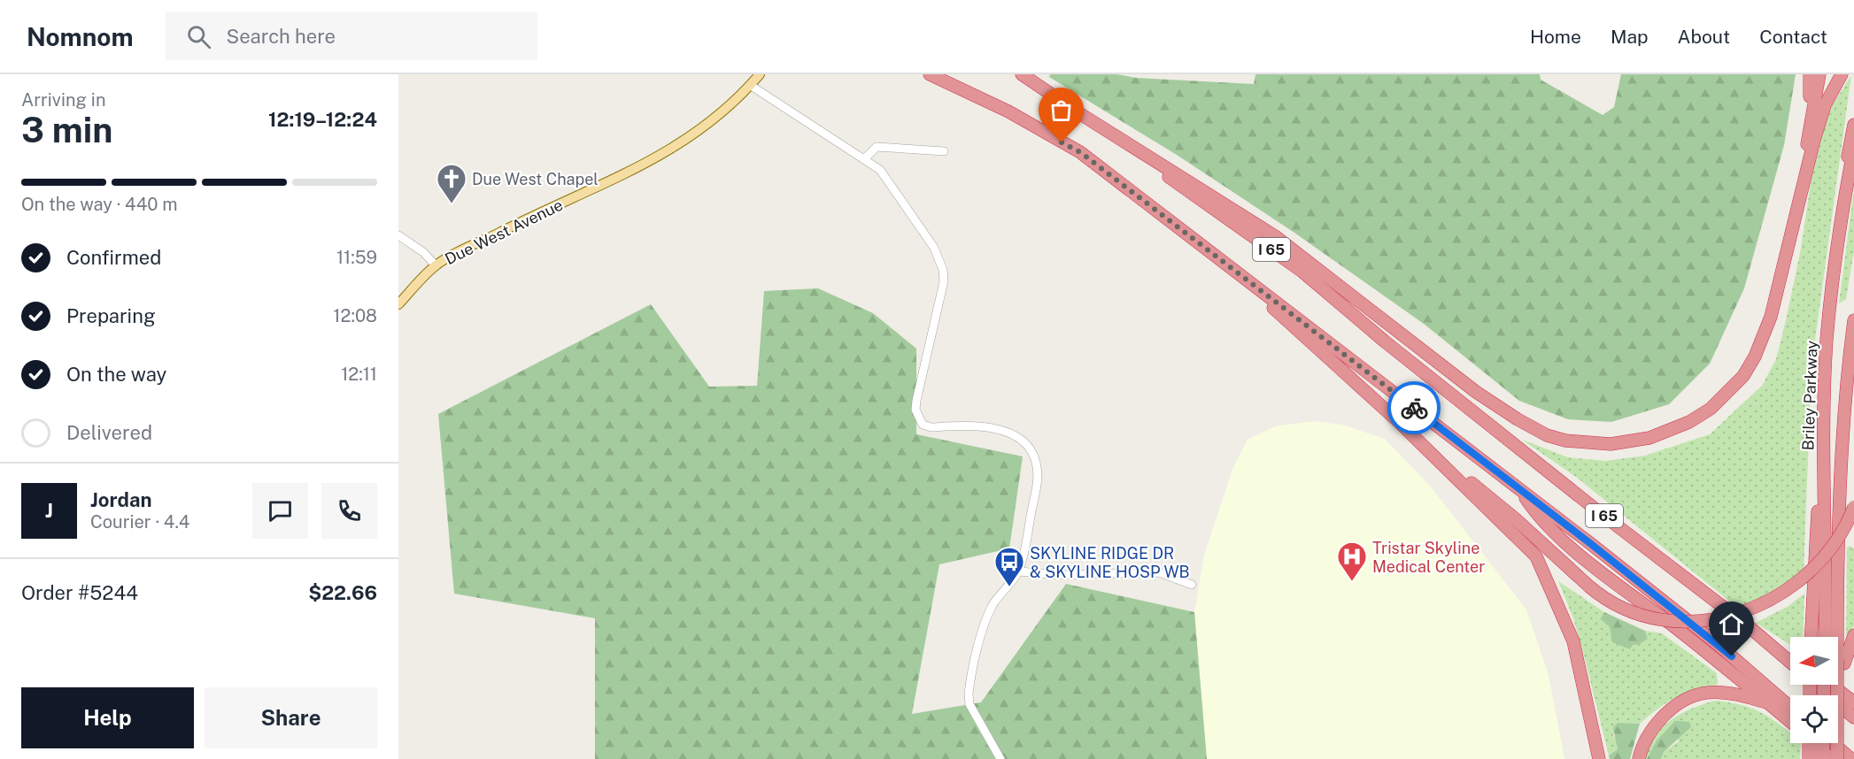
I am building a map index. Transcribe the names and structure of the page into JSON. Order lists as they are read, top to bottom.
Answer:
{
  "streets": {
    "highway": ["I 65", "Briley Parkway"],
    "main road": ["Due West Avenue"]
  },
  "places": {
    "church": ["Due West Chapel"],
    "hospital": ["Tristar Skyline Medical Center"],
    "bus stop": ["SKYLINE RIDGE DR & SKYLINE HOSP WB"]
  },
  "north": "left",
  "page": {
    "header": "Nomnom",
    "search": "Search here",
    "nav": [
      "Home",
      "Map",
      "About",
      "Contact"
    ],
    "heading": ["3 min", "Arriving in", "12:19–12:24"],
    "panel": [
      "Jordan",
      "Courier · 4.4",
      "Order #5244",
      "$22.66"
    ],
    "bar": "On the way · 440 m",
    "list": [
      ["Confirmed", "11:59"],
      ["Preparing", "12:08"],
      ["On the way", "12:11"],
      "Delivered"
    ],
    "round": "J",
    "buttons": ["Help", "Share"]
  }
}
